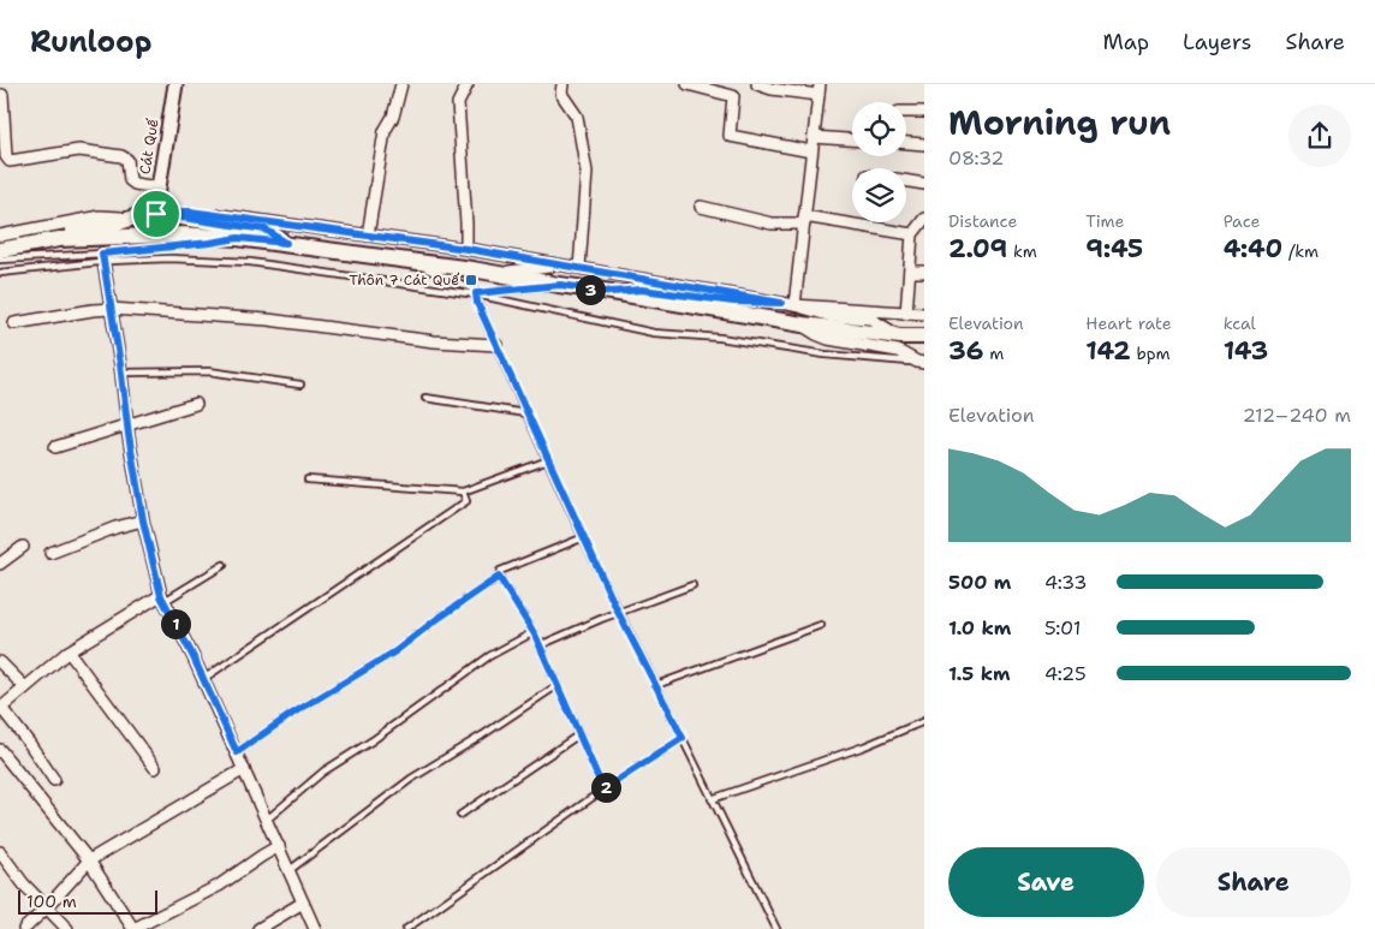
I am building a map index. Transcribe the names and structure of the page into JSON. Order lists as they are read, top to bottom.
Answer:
{
  "streets": {
    "street": ["Cát Quế"]
  },
  "places": {
    "transit": ["Thôn 7 Cát Quế"]
  },
  "scale_bar": "100 m",
  "page": {
    "header": "Runloop",
    "nav": ["Map", "Layers", "Share"],
    "heading": ["Morning run", "08:32"],
    "stats": [
      ["Distance", "2.09 km"],
      ["Time", "9:45"],
      ["Pace", "4:40 /km"],
      ["Elevation", "36 m"],
      ["Heart rate", "142 bpm"],
      ["kcal", "143"]
    ],
    "pins": ["3", "1", "2"],
    "chart": ["Elevation", "212–240 m"],
    "list": [
      {
        "name": "500 m",
        "note": "4:33"
      },
      {
        "name": "1.0 km",
        "note": "5:01"
      },
      {
        "name": "1.5 km",
        "note": "4:25"
      }
    ],
    "buttons": ["Save", "Share"],
    "scale": "100 m"
  }
}
